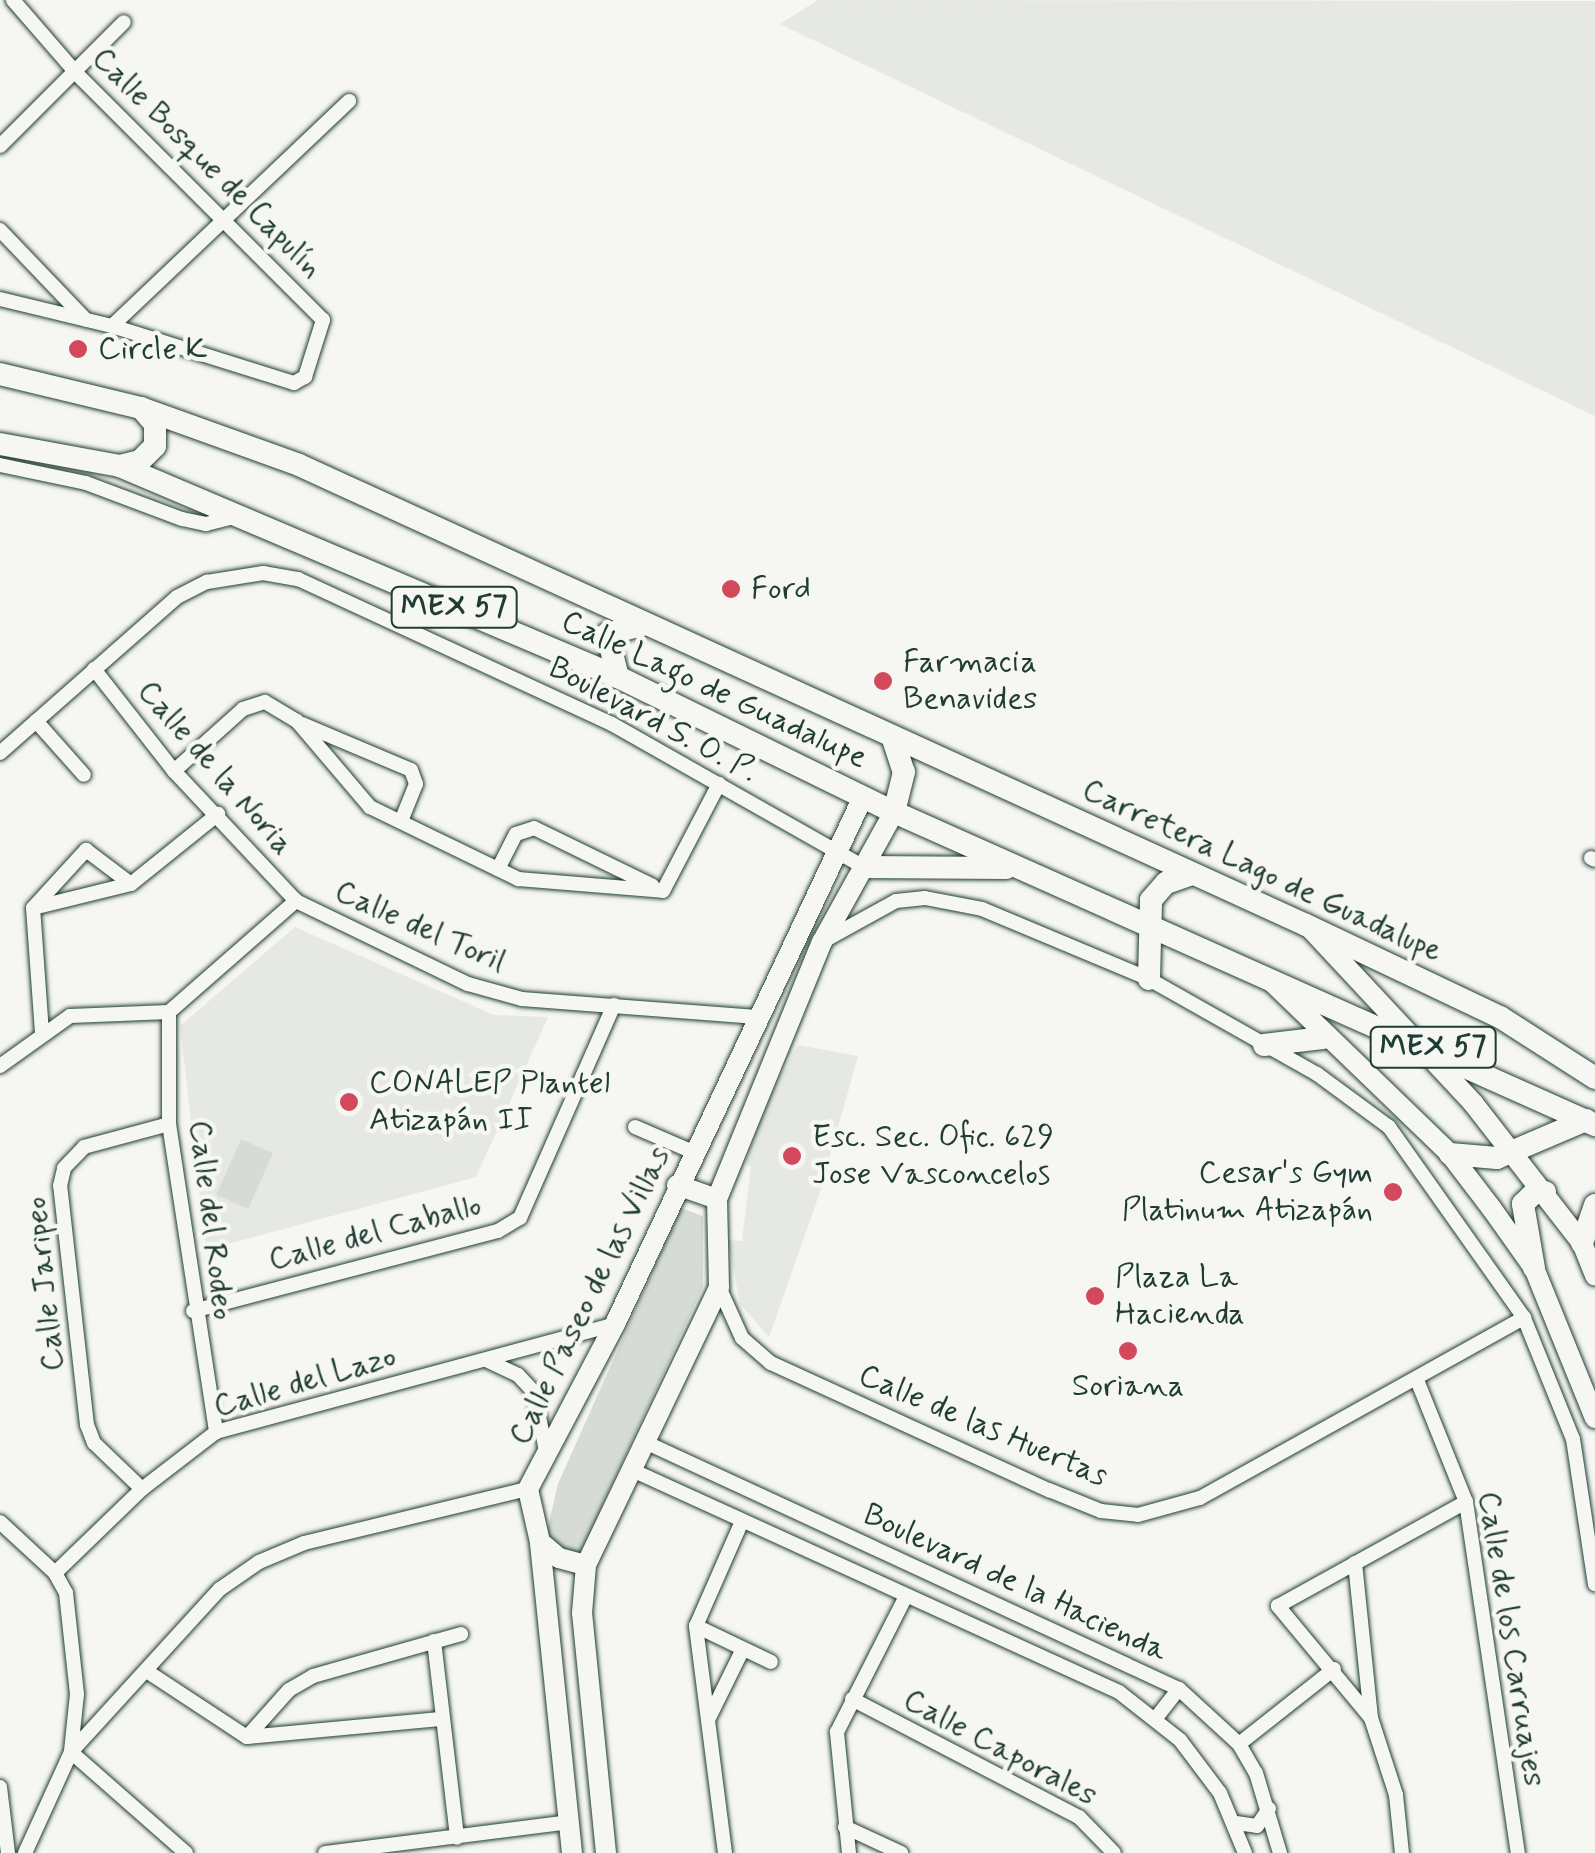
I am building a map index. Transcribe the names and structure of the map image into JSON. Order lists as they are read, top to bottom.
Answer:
{
  "streets": {
    "main road": ["MEX 57", "Calle Lago de Guadalupe", "Carretera Lago de Guadalupe"],
    "street": [
      "Calle Bosque de Capulín",
      "Boulevard S. O. P.",
      "Calle de la Noria",
      "Calle del Toril",
      "Calle del Rodeo",
      "Calle del Caballo",
      "Calle Jaripeo",
      "Calle Paseo de las Villas",
      "Calle del Lazo",
      "Calle de las Huertas",
      "Boulevard de la Hacienda",
      "Calle de los Carruajes",
      "Calle Caporales"
    ]
  },
  "crossings": [
    ["MEX 57", "Calle Lago de Guadalupe"],
    ["Calle Lago de Guadalupe", "Carretera Lago de Guadalupe"],
    ["Calle Lago de Guadalupe", "Calle Paseo de las Villas"],
    ["Boulevard S. O. P.", "Calle de la Noria"],
    ["Boulevard S. O. P.", "Calle Paseo de las Villas"],
    ["Calle de la Noria", "Calle del Toril"],
    ["Calle del Toril", "Calle del Rodeo"],
    ["Calle del Toril", "Calle del Caballo"],
    ["Calle del Toril", "Calle Paseo de las Villas"],
    ["Calle del Rodeo", "Calle del Caballo"],
    ["Calle del Rodeo", "Calle Jaripeo"],
    ["Calle del Rodeo", "Calle del Lazo"],
    ["Calle Jaripeo", "Calle del Lazo"],
    ["Calle Paseo de las Villas", "Calle del Lazo"],
    ["Calle de las Huertas", "Calle de los Carruajes"]
  ],
  "places": [
    "Circle K",
    "Ford",
    "Farmacia Benavides",
    "CONALEP Plantel Atizapán II",
    "Esc. Sec. Ofic. 629 Jose Vasconcelos",
    "Cesar's Gym Platinum Atizapán",
    "Plaza La Hacienda",
    "Soriana"
  ]
}
